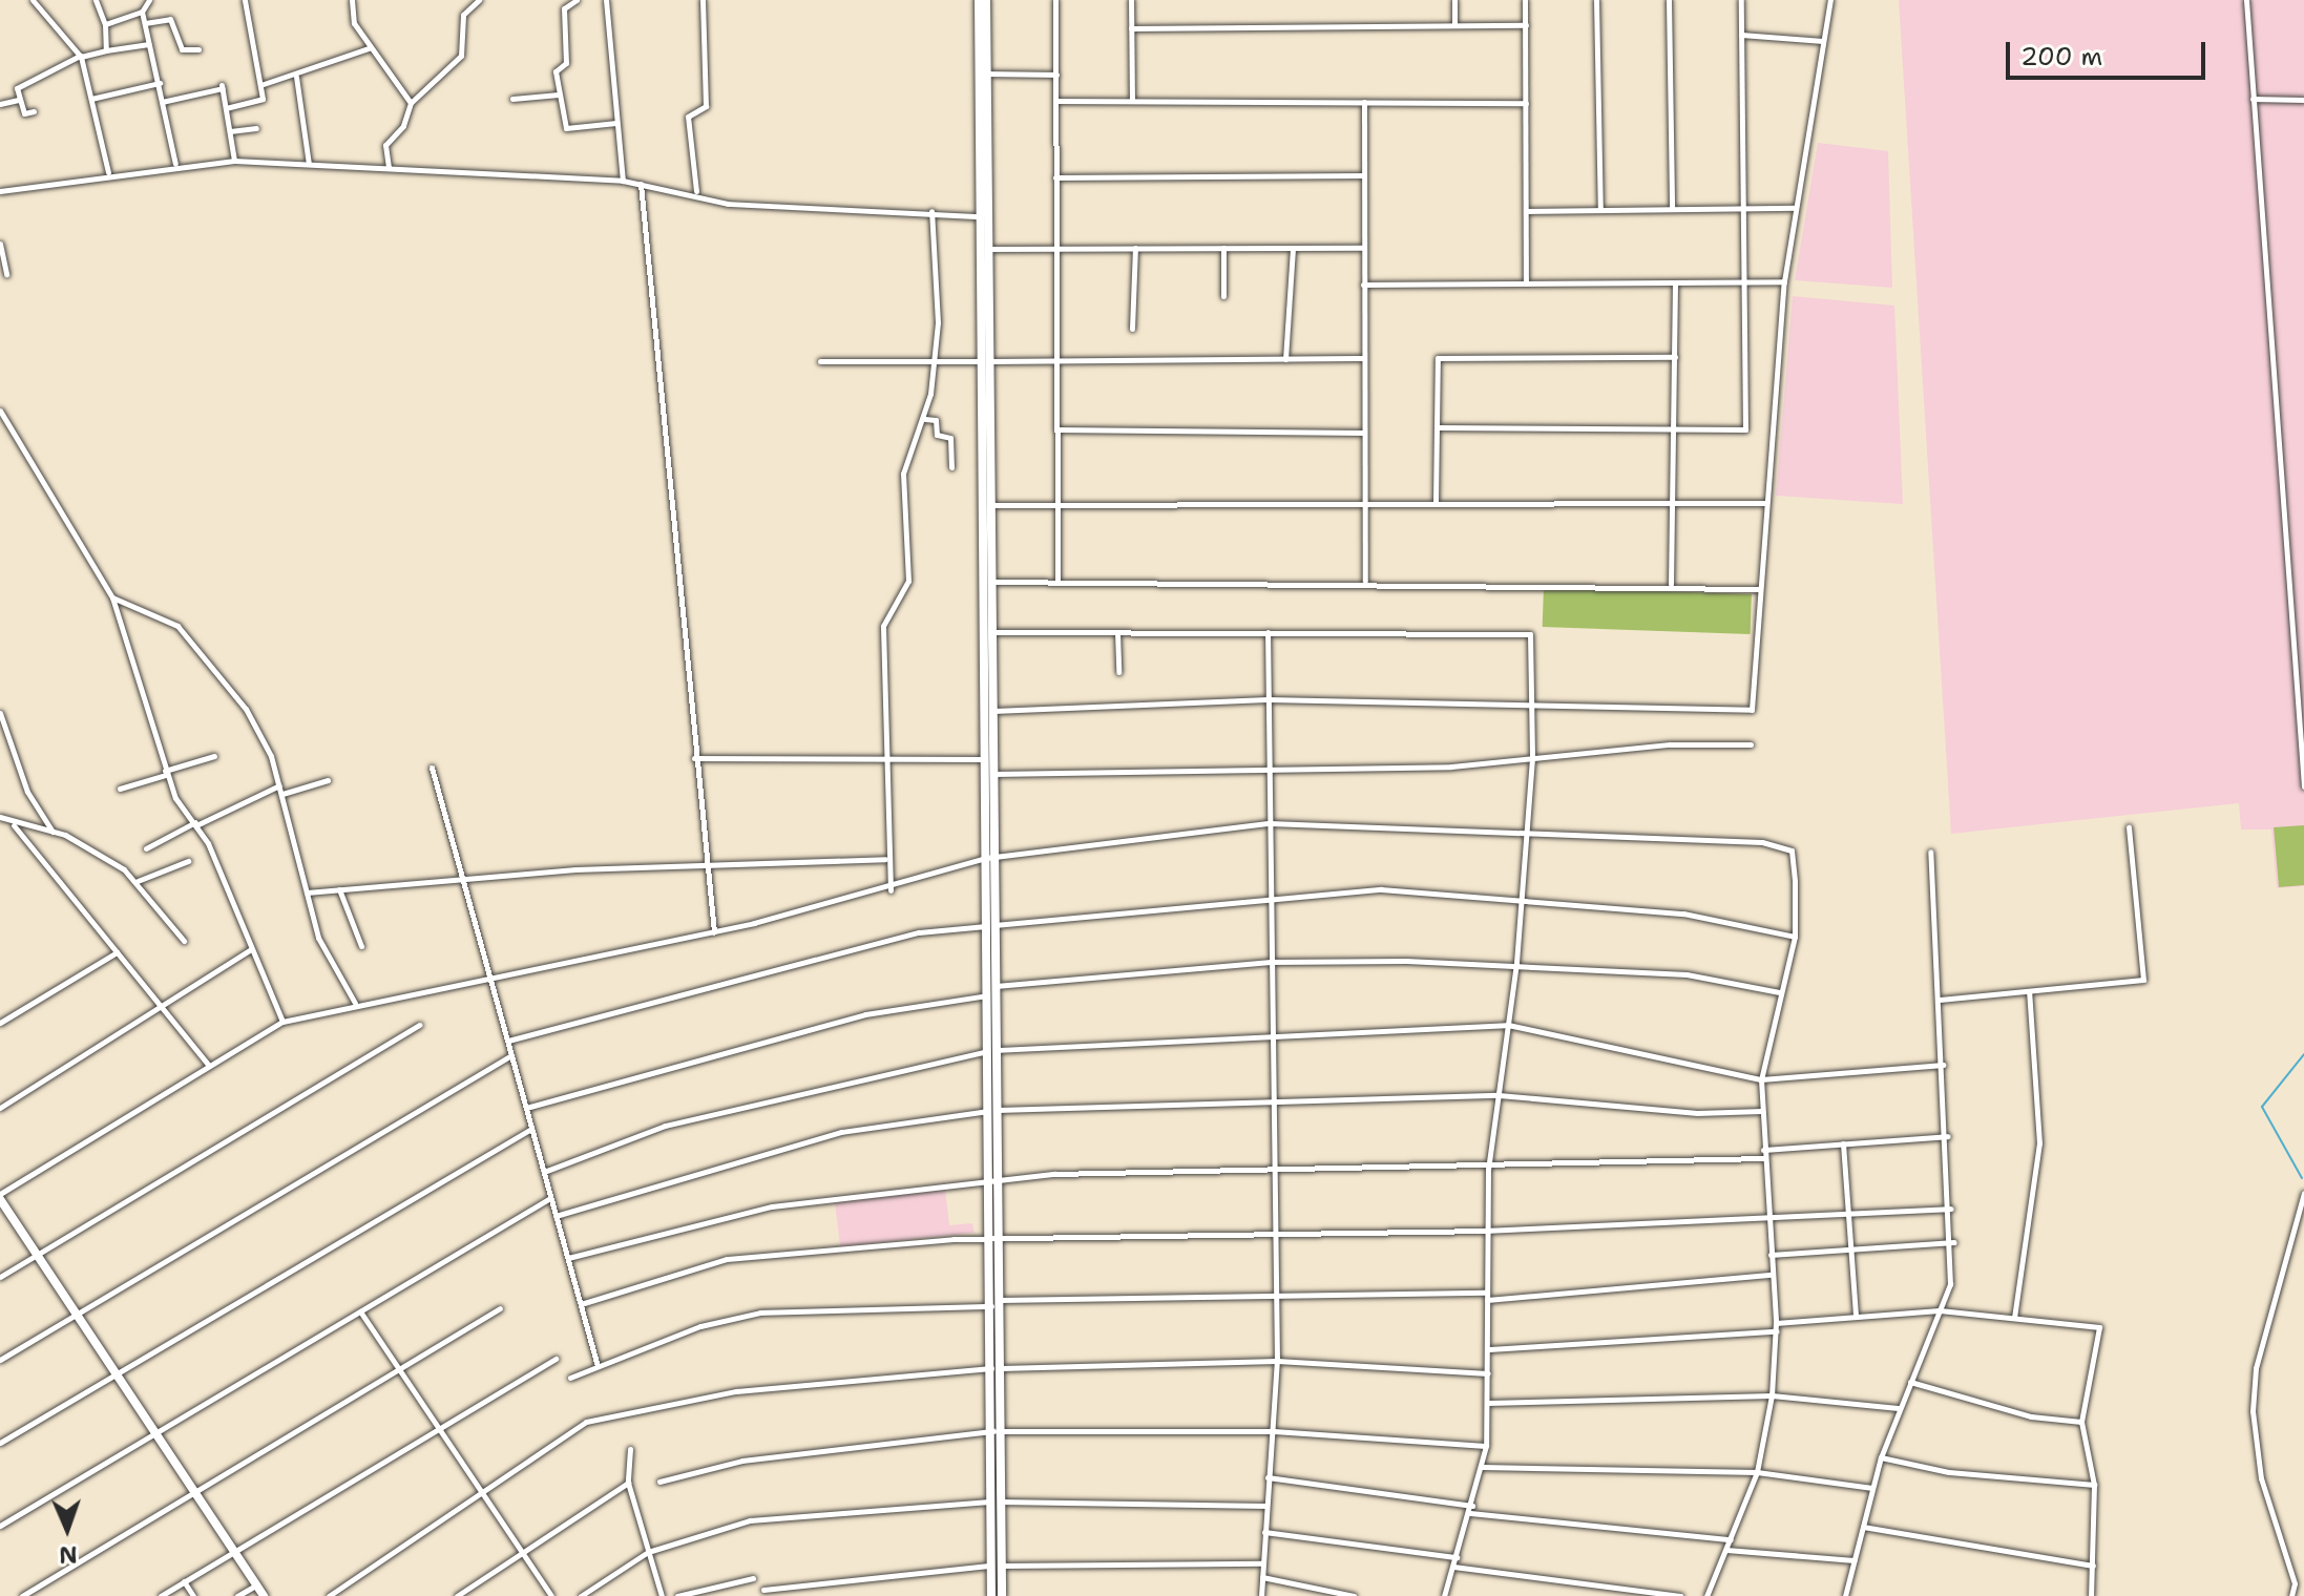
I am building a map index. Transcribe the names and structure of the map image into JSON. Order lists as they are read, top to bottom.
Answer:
{
  "scale_bar": "200 m",
  "north": "bottom"
}
